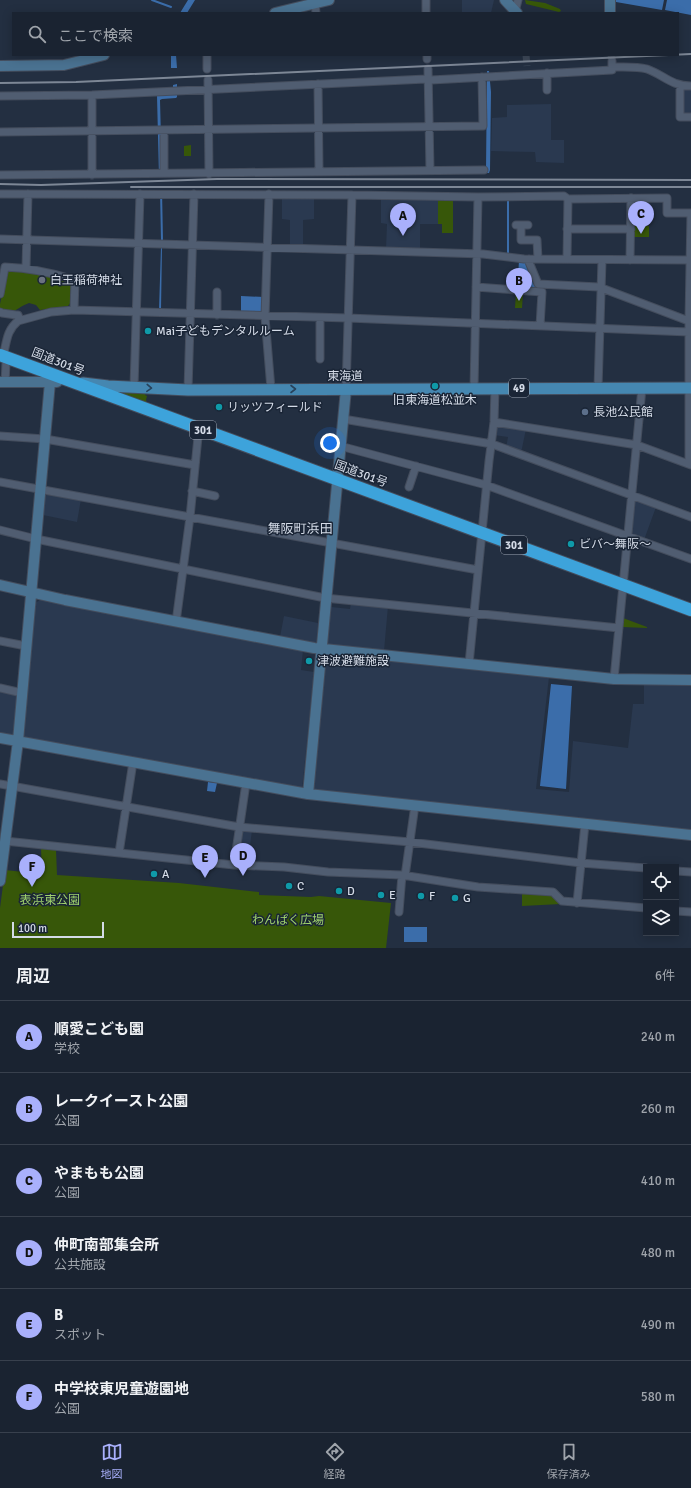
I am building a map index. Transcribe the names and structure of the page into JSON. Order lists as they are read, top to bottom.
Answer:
{
  "streets": {
    "highway": ["国道301号", "301"],
    "main road": ["東海道", "49"]
  },
  "crossings": [
    ["国道301号", "東海道"]
  ],
  "districts": ["舞阪町浜田"],
  "parks": ["表浜東公園", "わんぱく広場"],
  "places": [
    "白王稲荷神社",
    "Mai子どもデンタルルーム",
    "旧東海道松並木",
    "リッツフィールド",
    "長池公民館",
    "ビバ～舞阪～",
    "津波避難施設",
    "A",
    "C",
    "D",
    "E",
    "F",
    "G"
  ],
  "scale_bar": "100 m",
  "page": {
    "search": "ここで検索",
    "pins": [
      "C",
      "A",
      "B",
      "D",
      "E",
      "F"
    ],
    "scale": "100 m",
    "heading": ["周辺", "6件"],
    "list": [
      {
        "mark": "A",
        "name": "順愛こども園",
        "note": "学校",
        "value": "240 m"
      },
      {
        "mark": "B",
        "name": "レークイースト公園",
        "note": "公園",
        "value": "260 m"
      },
      {
        "mark": "C",
        "name": "やまもも公園",
        "note": "公園",
        "value": "410 m"
      },
      {
        "mark": "D",
        "name": "仲町南部集会所",
        "note": "公共施設",
        "value": "480 m"
      },
      {
        "mark": "E",
        "name": "B",
        "note": "スポット",
        "value": "490 m"
      },
      {
        "mark": "F",
        "name": "中学校東児童遊園地",
        "note": "公園",
        "value": "580 m"
      }
    ],
    "nav": ["地図", "経路", "保存済み"]
  }
}
